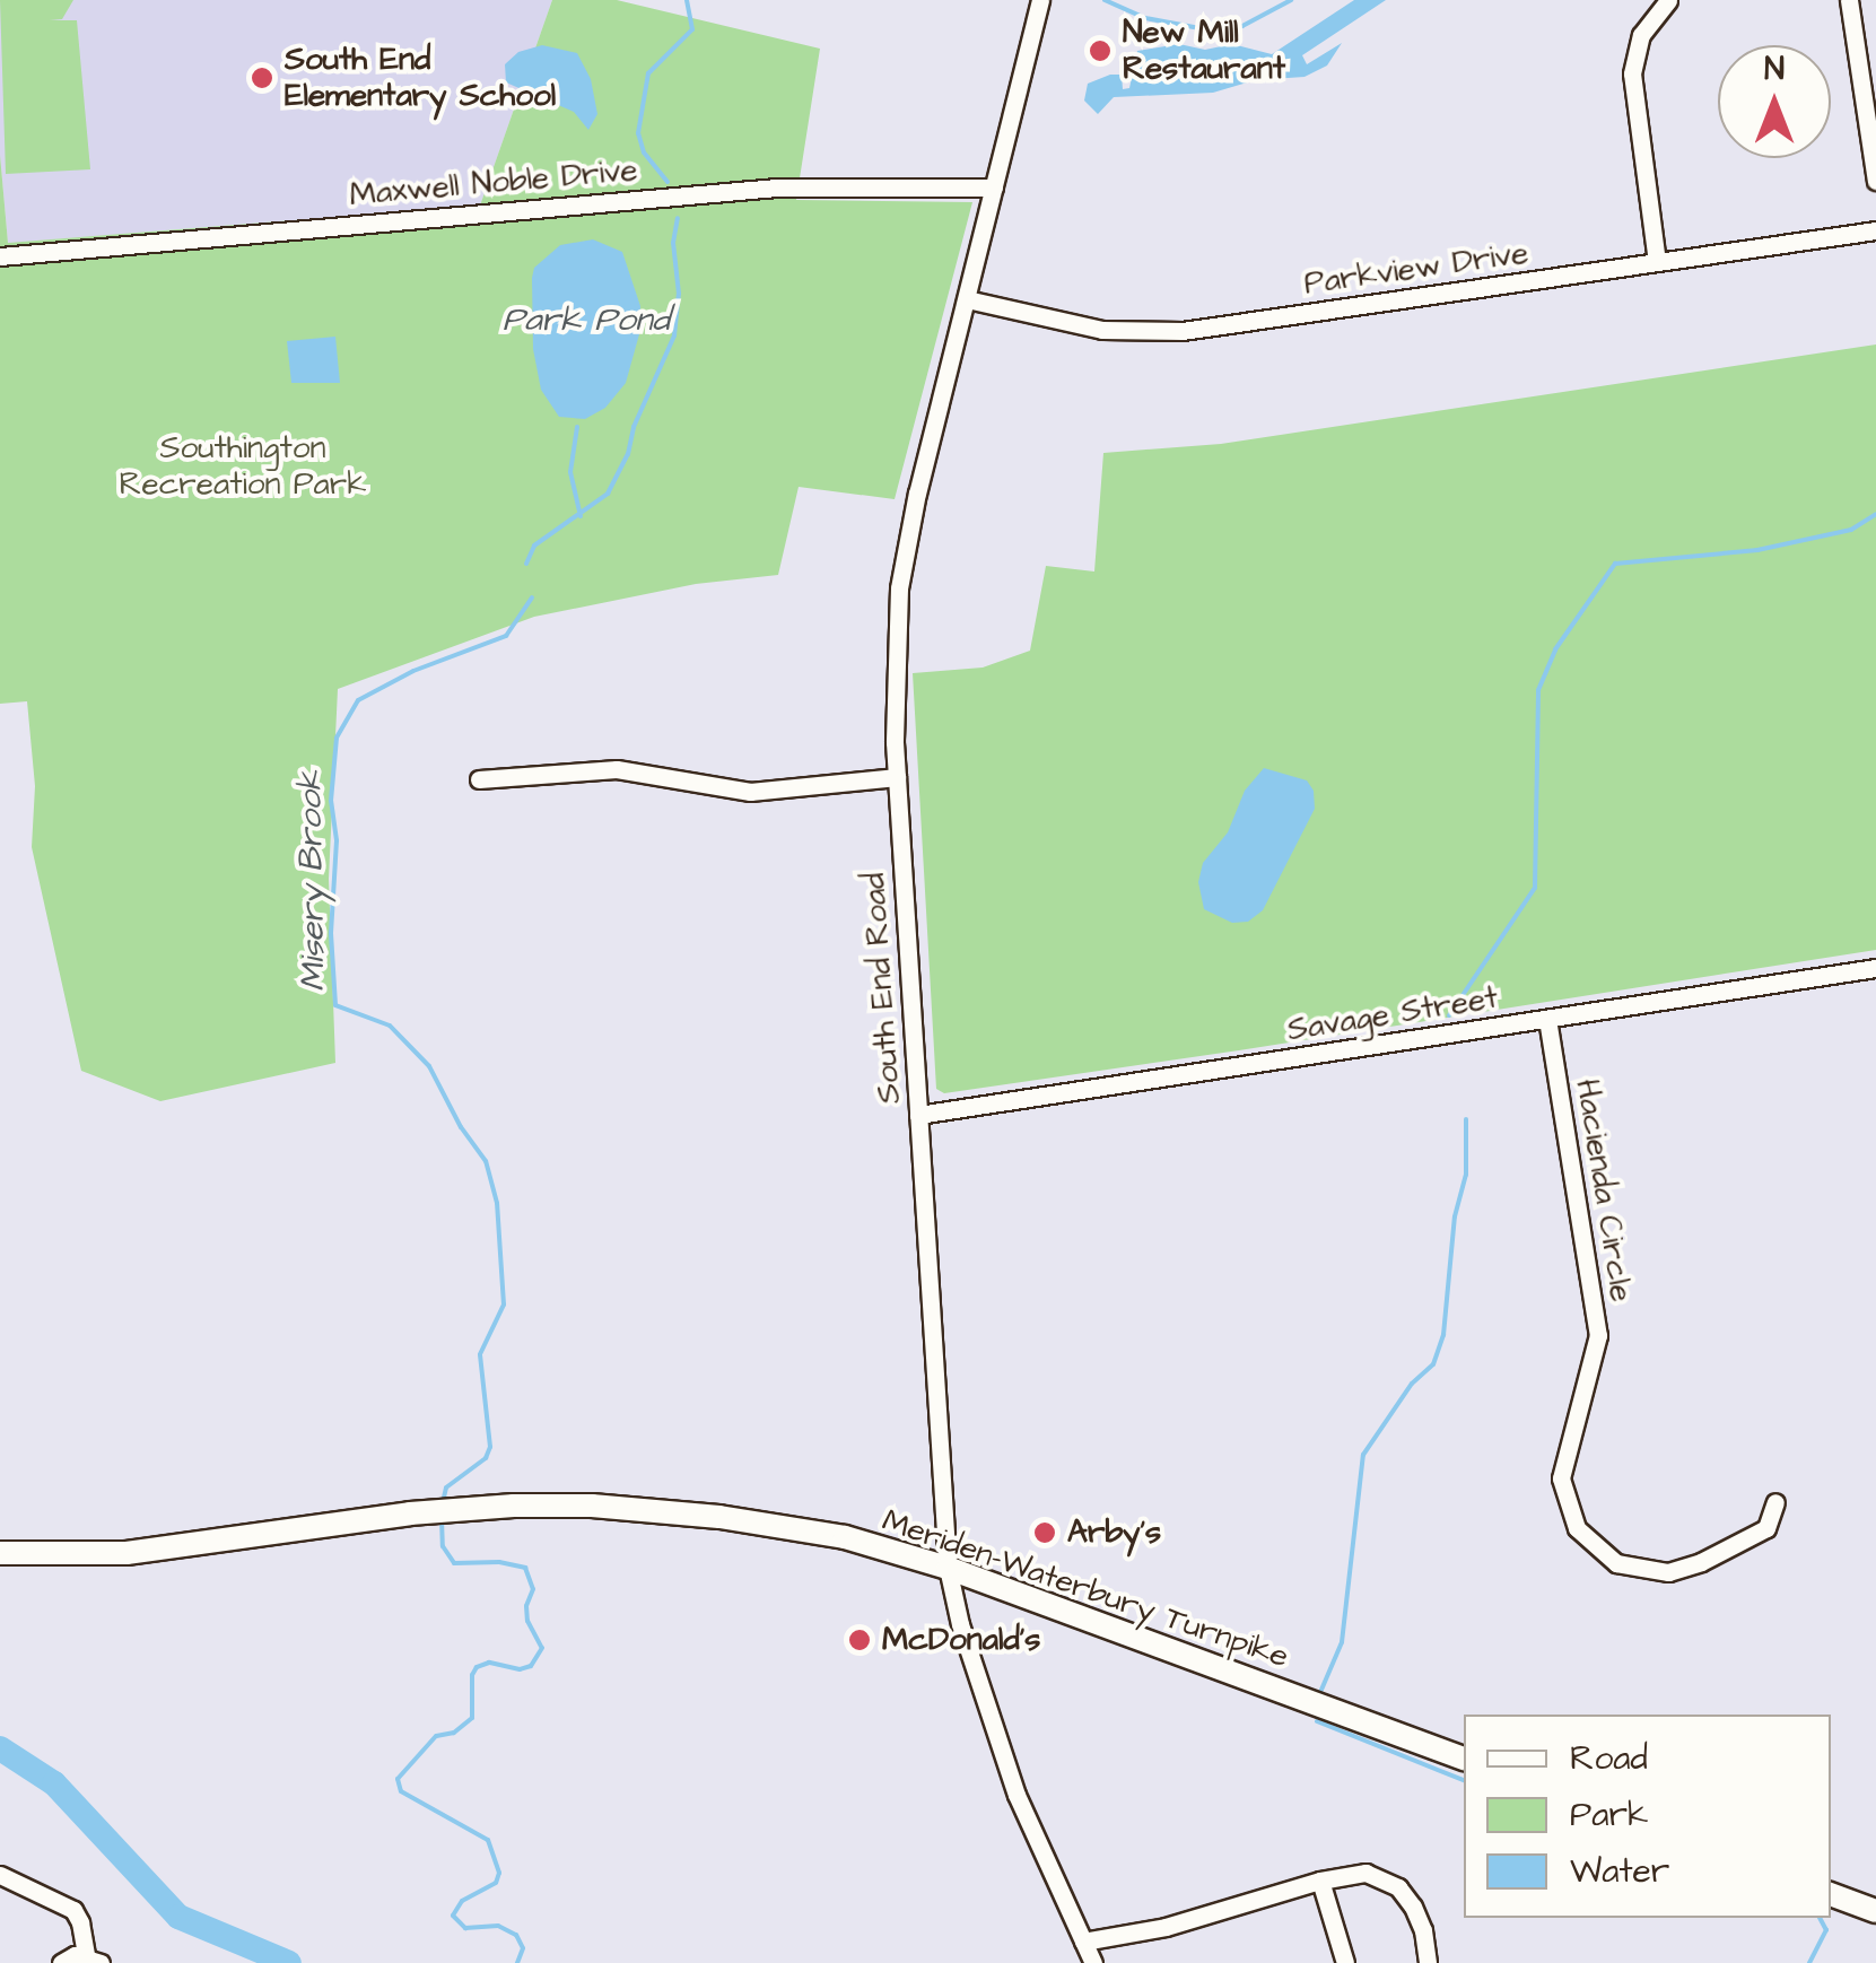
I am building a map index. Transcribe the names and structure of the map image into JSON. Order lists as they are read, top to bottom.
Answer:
{
  "streets": {
    "main road": ["Meriden-Waterbury Turnpike"],
    "street": [
      "Maxwell Noble Drive",
      "Parkview Drive",
      "South End Road",
      "Savage Street",
      "Hacienda Circle"
    ]
  },
  "crossings": [
    ["Maxwell Noble Drive", "South End Road"],
    ["Parkview Drive", "South End Road"],
    ["South End Road", "Savage Street"],
    ["South End Road", "Meriden-Waterbury Turnpike"],
    ["Savage Street", "Hacienda Circle"]
  ],
  "water": ["Park Pond", "Misery Brook"],
  "parks": ["Southington Recreation Park"],
  "places": [
    "New Mill Restaurant",
    "South End Elementary School",
    "Arby's",
    "McDonald's"
  ],
  "legend": ["Road", "Park", "Water"],
  "north": "top"
}
